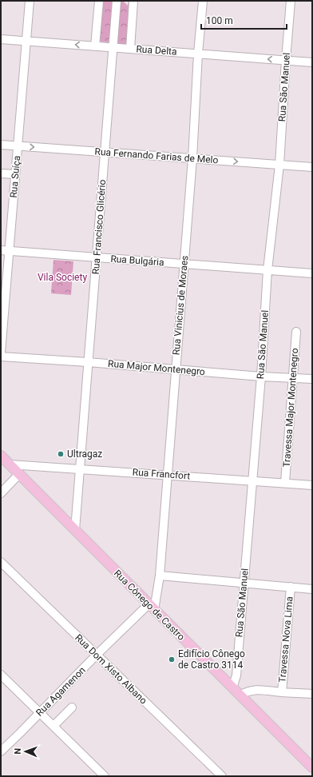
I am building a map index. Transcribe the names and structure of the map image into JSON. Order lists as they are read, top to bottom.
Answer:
{
  "streets": {
    "main road": ["Rua Cônego de Castro"],
    "street": [
      "Rua Delta",
      "Rua São Manuel",
      "Rua Fernando Farias de Melo",
      "Rua Suíça",
      "Rua Francisco Glicério",
      "Rua Bulgária",
      "Rua Vinicius de Moraes",
      "Rua Major Montenegro",
      "Travessa Major Montenegro",
      "Rua Francfort",
      "Travessa Nova Lima",
      "Rua Dom Xisto Albano",
      "Rua Agamenon"
    ]
  },
  "crossings": [
    ["Rua Delta", "Rua São Manuel"],
    ["Rua Delta", "Rua Suíça"],
    ["Rua Delta", "Rua Francisco Glicério"],
    ["Rua Delta", "Rua Vinicius de Moraes"],
    ["Rua São Manuel", "Rua Fernando Farias de Melo"],
    ["Rua São Manuel", "Rua Bulgária"],
    ["Rua São Manuel", "Rua Major Montenegro"],
    ["Rua São Manuel", "Rua Francfort"],
    ["Rua São Manuel", "Rua Cônego de Castro"],
    ["Rua Fernando Farias de Melo", "Rua Suíça"],
    ["Rua Fernando Farias de Melo", "Rua Francisco Glicério"],
    ["Rua Fernando Farias de Melo", "Rua Vinicius de Moraes"],
    ["Rua Suíça", "Rua Bulgária"],
    ["Rua Francisco Glicério", "Rua Bulgária"],
    ["Rua Francisco Glicério", "Rua Major Montenegro"],
    ["Rua Francisco Glicério", "Rua Francfort"],
    ["Rua Francisco Glicério", "Rua Cônego de Castro"],
    ["Rua Bulgária", "Rua Vinicius de Moraes"],
    ["Rua Vinicius de Moraes", "Rua Major Montenegro"],
    ["Rua Vinicius de Moraes", "Rua Francfort"],
    ["Rua Vinicius de Moraes", "Rua Cônego de Castro"],
    ["Rua Vinicius de Moraes", "Rua Agamenon"],
    ["Rua Major Montenegro", "Travessa Major Montenegro"],
    ["Travessa Major Montenegro", "Rua Francfort"],
    ["Rua Francfort", "Rua Cônego de Castro"],
    ["Rua Cônego de Castro", "Rua Agamenon"],
    ["Rua Dom Xisto Albano", "Rua Agamenon"]
  ],
  "one_way": ["Rua Delta", "Rua Fernando Farias de Melo"],
  "parks": ["Vila Society"],
  "places": ["Ultragaz", "Edifício Cônego de Castro 3114"],
  "scale_bar": "100 m",
  "north": "left"
}
